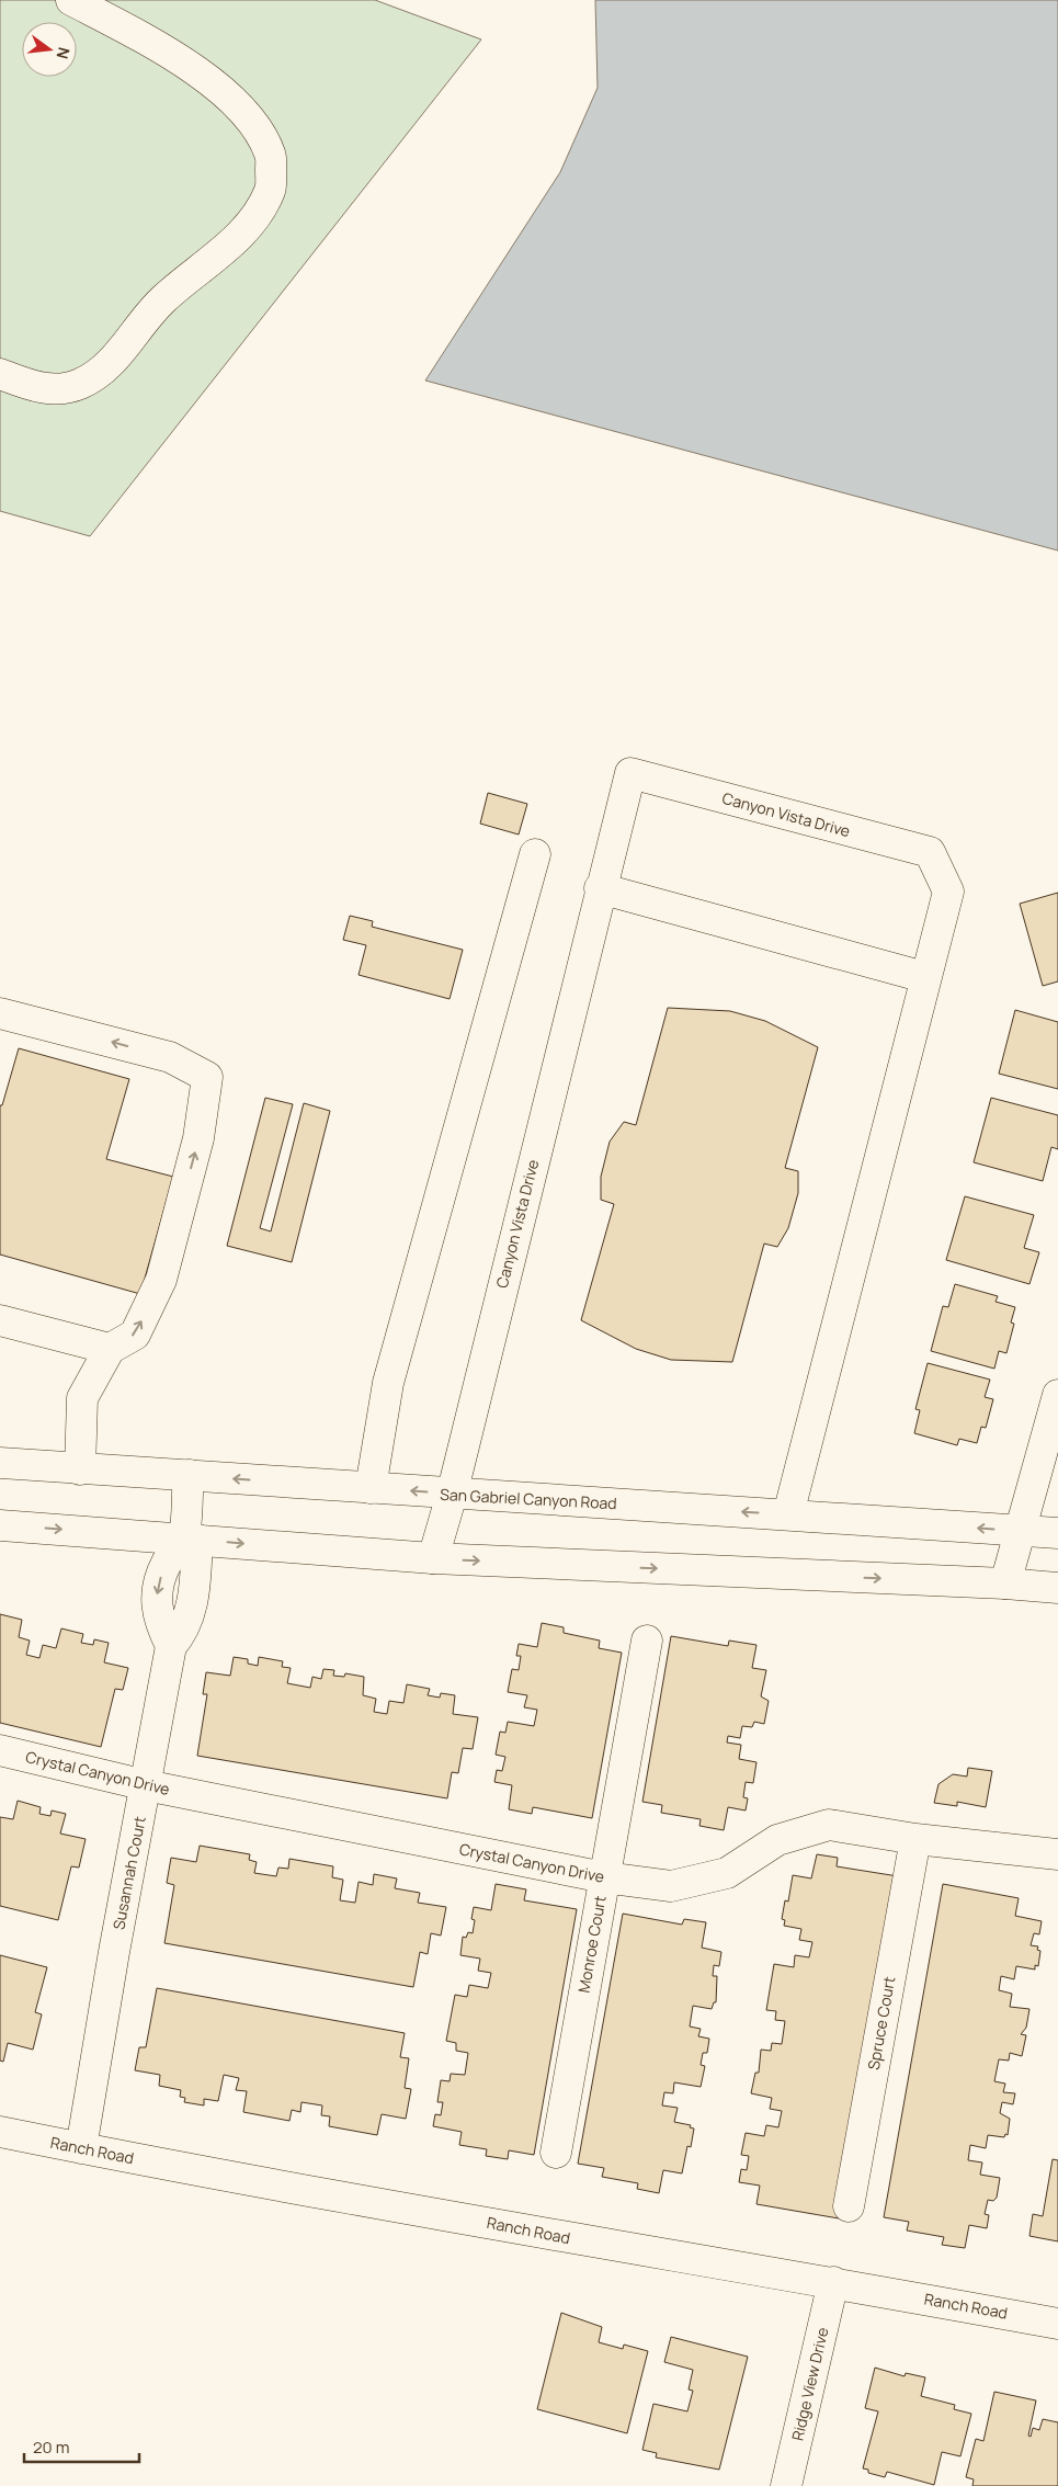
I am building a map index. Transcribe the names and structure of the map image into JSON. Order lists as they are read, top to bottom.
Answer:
{
  "streets": {
    "street": [
      "Canyon Vista Drive",
      "San Gabriel Canyon Road",
      "Crystal Canyon Drive",
      "Susannah Court",
      "Monroe Court",
      "Spruce Court",
      "Ranch Road",
      "Ridge View Drive"
    ]
  },
  "crossings": [
    ["Canyon Vista Drive", "San Gabriel Canyon Road"],
    ["San Gabriel Canyon Road", "Susannah Court"],
    ["Crystal Canyon Drive", "Susannah Court"],
    ["Crystal Canyon Drive", "Monroe Court"],
    ["Crystal Canyon Drive", "Spruce Court"],
    ["Susannah Court", "Ranch Road"],
    ["Ranch Road", "Ridge View Drive"]
  ],
  "scale_bar": "20 m",
  "north": "right"
}
